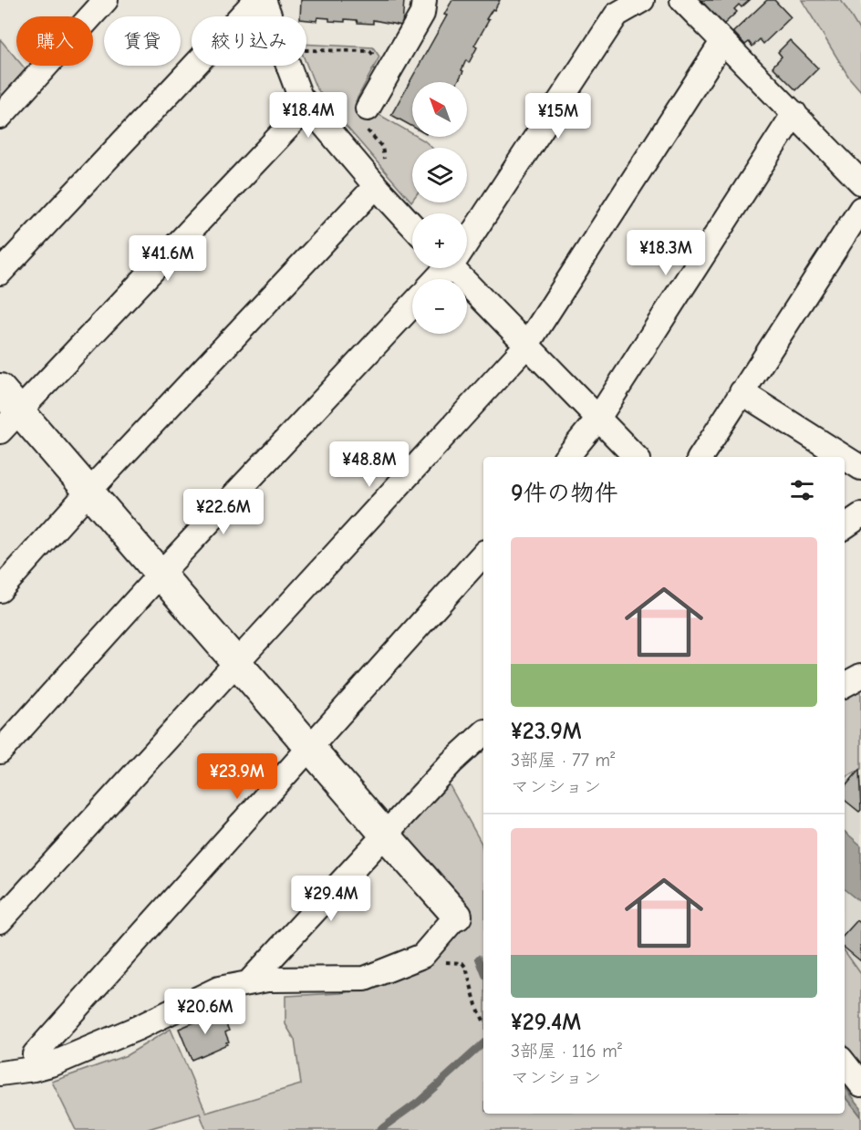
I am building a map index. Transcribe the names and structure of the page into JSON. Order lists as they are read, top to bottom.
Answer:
{
  "north": "top left",
  "page": {
    "chip": ["購入", "賃貸", "絞り込み"],
    "map_buttons": ["+", "−"],
    "price": [
      "¥18.4M",
      "¥15M",
      "¥18.3M",
      "¥41.6M",
      "¥48.8M",
      "¥22.6M",
      "¥23.9M",
      "¥29.4M",
      "¥20.6M"
    ],
    "heading": "9件の物件",
    "list": [
      {
        "name": "¥23.9M",
        "note": "3部屋 · 77 m² · マンション"
      },
      {
        "name": "¥29.4M",
        "note": "3部屋 · 116 m² · マンション"
      }
    ]
  }
}
